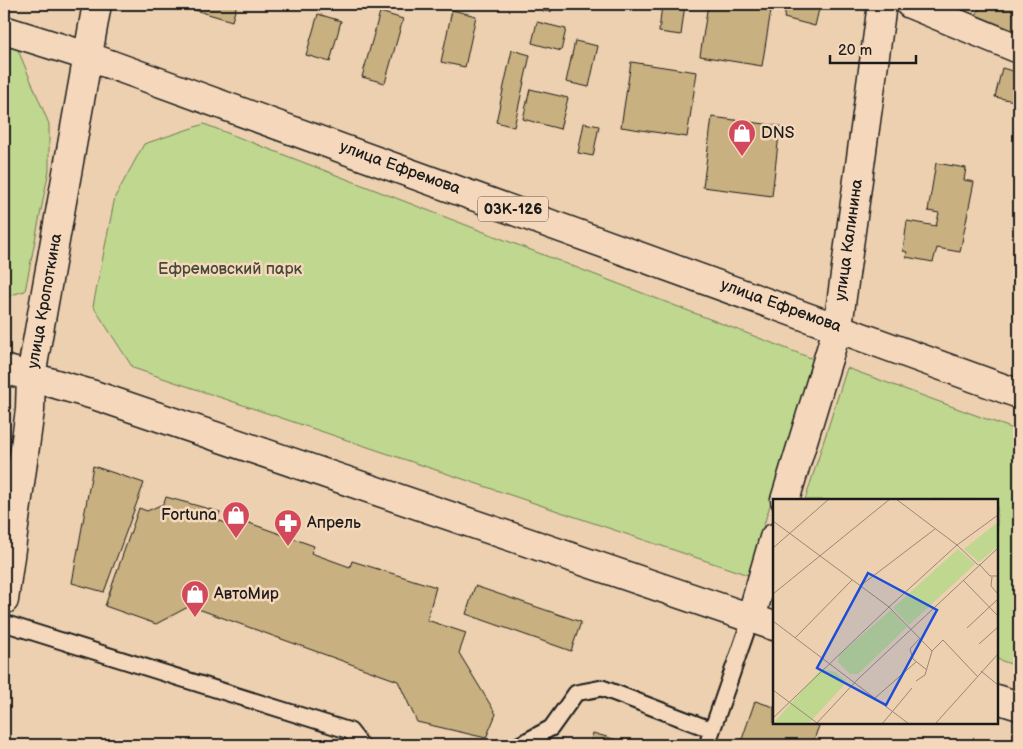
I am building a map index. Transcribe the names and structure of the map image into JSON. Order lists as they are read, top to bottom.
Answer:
{
  "streets": {
    "main road": [
      "улица Ефремова",
      "03К-126",
      "улица Калинина",
      "улица Кропоткина"
    ]
  },
  "crossings": [
    ["улица Ефремова", "улица Калинина"],
    ["улица Ефремова", "улица Кропоткина"]
  ],
  "parks": ["Ефремовский парк"],
  "places": {
    "shop": ["DNS", "Fortuna", "АвтоМир"],
    "pharmacy": ["Апрель"]
  },
  "scale_bar": "20 m"
}
